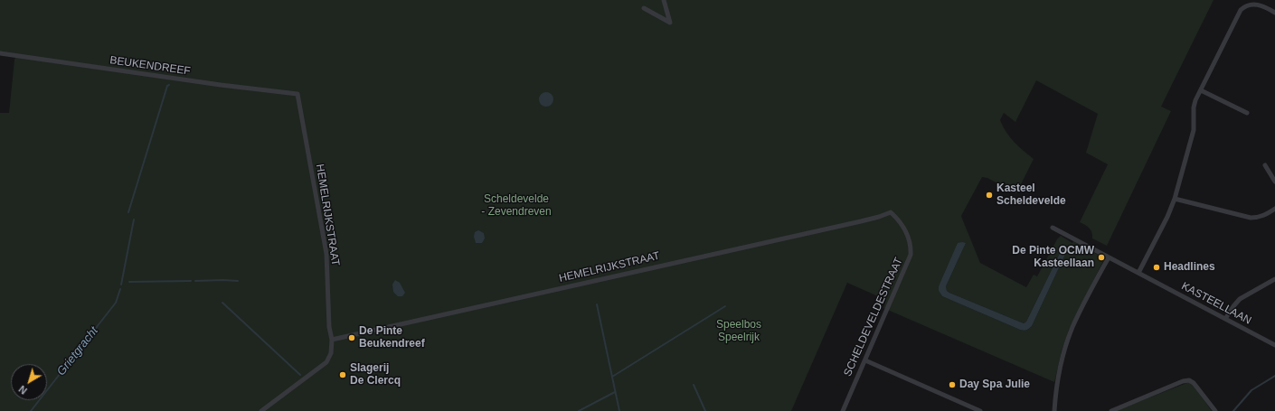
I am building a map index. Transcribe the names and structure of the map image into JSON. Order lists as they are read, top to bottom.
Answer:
{
  "streets": {
    "street": [
      "BEUKENDREEF",
      "HEMELRIJKSTRAAT",
      "KASTEELLAAN",
      "SCHELDEVELDESTRAAT"
    ]
  },
  "crossings": [
    ["BEUKENDREEF", "HEMELRIJKSTRAAT"],
    ["HEMELRIJKSTRAAT", "SCHELDEVELDESTRAAT"]
  ],
  "water": ["Grietgracht"],
  "parks": ["Scheldevelde - Zevendreven", "Speelbos Speelrijk"],
  "places": [
    "Kasteel Scheldevelde",
    "De Pinte OCMW Kasteellaan",
    "Headlines",
    "De Pinte Beukendreef",
    "Slagerij De Clercq",
    "Day Spa Julie"
  ],
  "north": "bottom left"
}
